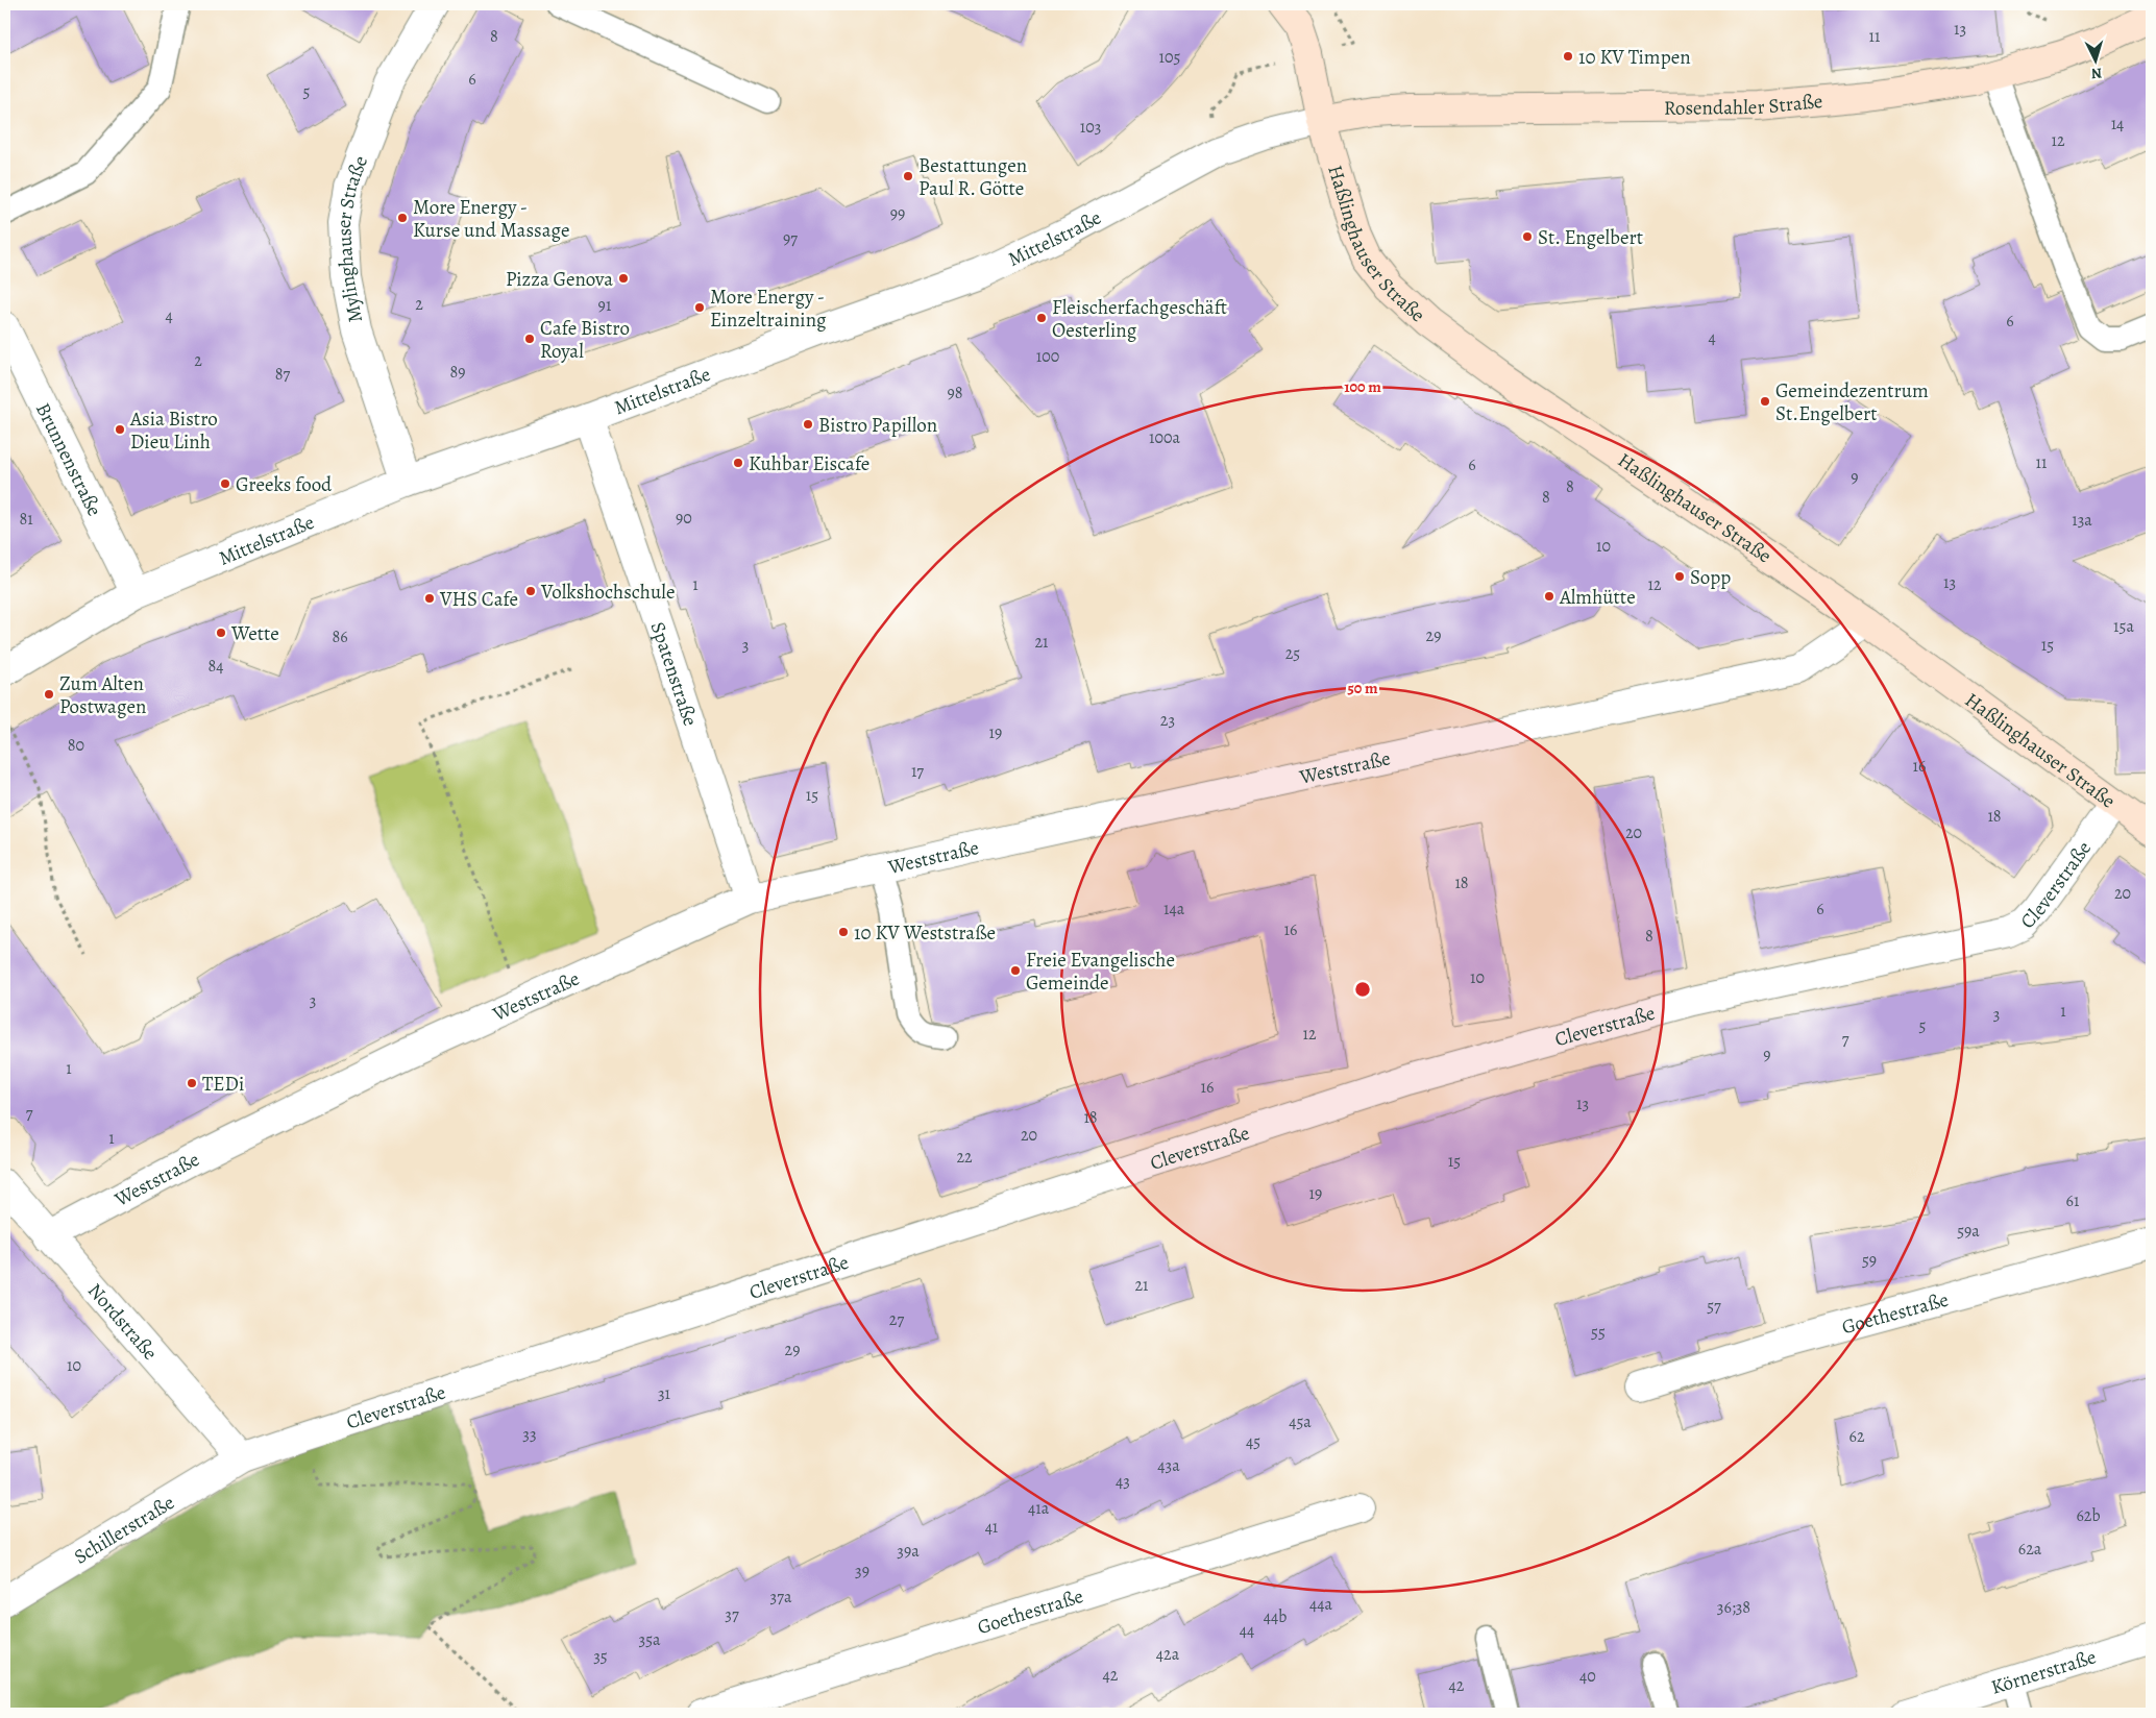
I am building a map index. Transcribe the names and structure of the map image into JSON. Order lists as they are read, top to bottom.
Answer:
{
  "streets": {
    "main road": ["Rosendahler Straße", "Haßlinghauser Straße"],
    "street": [
      "Mittelstraße",
      "Mylinghauser Straße",
      "Brunnenstraße",
      "Spatenstraße",
      "Weststraße",
      "Cleverstraße",
      "Goethestraße",
      "Nordstraße",
      "Schillerstraße",
      "Körnerstraße"
    ]
  },
  "crossings": [
    ["Rosendahler Straße", "Mittelstraße"],
    ["Rosendahler Straße", "Haßlinghauser Straße"],
    ["Mittelstraße", "Mylinghauser Straße"],
    ["Mittelstraße", "Haßlinghauser Straße"],
    ["Mittelstraße", "Brunnenstraße"],
    ["Mittelstraße", "Spatenstraße"],
    ["Haßlinghauser Straße", "Weststraße"],
    ["Haßlinghauser Straße", "Cleverstraße"],
    ["Spatenstraße", "Weststraße"],
    ["Weststraße", "Nordstraße"],
    ["Cleverstraße", "Nordstraße"],
    ["Cleverstraße", "Schillerstraße"],
    ["Nordstraße", "Schillerstraße"]
  ],
  "places": [
    "10 KV Timpen",
    "Bestattungen Paul R. Götte",
    "More Energy - Kurse und Massage",
    "St. Engelbert",
    "Pizza Genova",
    "More Energy - Einzeltraining",
    "Fleischerfachgeschäft Oesterling",
    "Cafe Bistro Royal",
    "Gemeindezentrum St.Engelbert",
    "Bistro Papillon",
    "Asia Bistro Dieu Linh",
    "Kuhbar Eiscafe",
    "Greeks food",
    "Sopp",
    "Volkshochschule",
    "Almhütte",
    "VHS Cafe",
    "Wette",
    "Zum Alten Postwagen",
    "10 KV Weststraße",
    "Freie Evangelische Gemeinde",
    "TEDi"
  ],
  "house_numbers": [
    "13",
    "8",
    "11",
    "105",
    "6",
    "5",
    "14",
    "103",
    "12",
    "99",
    "97",
    "2",
    "91",
    "4",
    "6",
    "4",
    "100",
    "2",
    "89",
    "87",
    "98",
    "100a",
    "11",
    "6",
    "9",
    "8",
    "8",
    "90",
    "81",
    "13a",
    "10",
    "13",
    "1",
    "12",
    "15a",
    "29",
    "86",
    "21",
    "3",
    "15",
    "25",
    "84",
    "23",
    "19",
    "80",
    "16",
    "17",
    "15",
    "18",
    "20",
    "18",
    "20",
    "14a",
    "6",
    "16",
    "8",
    "10",
    "3",
    "1",
    "3",
    "5",
    "12",
    "7",
    "9",
    "1",
    "16",
    "13",
    "7",
    "18",
    "20",
    "1",
    "22",
    "15",
    "19",
    "61",
    "59a",
    "59",
    "21",
    "57",
    "27",
    "55",
    "29",
    "10",
    "31",
    "45a",
    "33",
    "62",
    "45",
    "43a",
    "43",
    "41a",
    "62b",
    "41",
    "62a",
    "39a",
    "39",
    "37a",
    "44a",
    "36;38",
    "37",
    "44b",
    "44",
    "35a",
    "42a",
    "35",
    "42",
    "40",
    "42"
  ],
  "north": "bottom",
  "rings": ["100 m", "50 m"]
}
